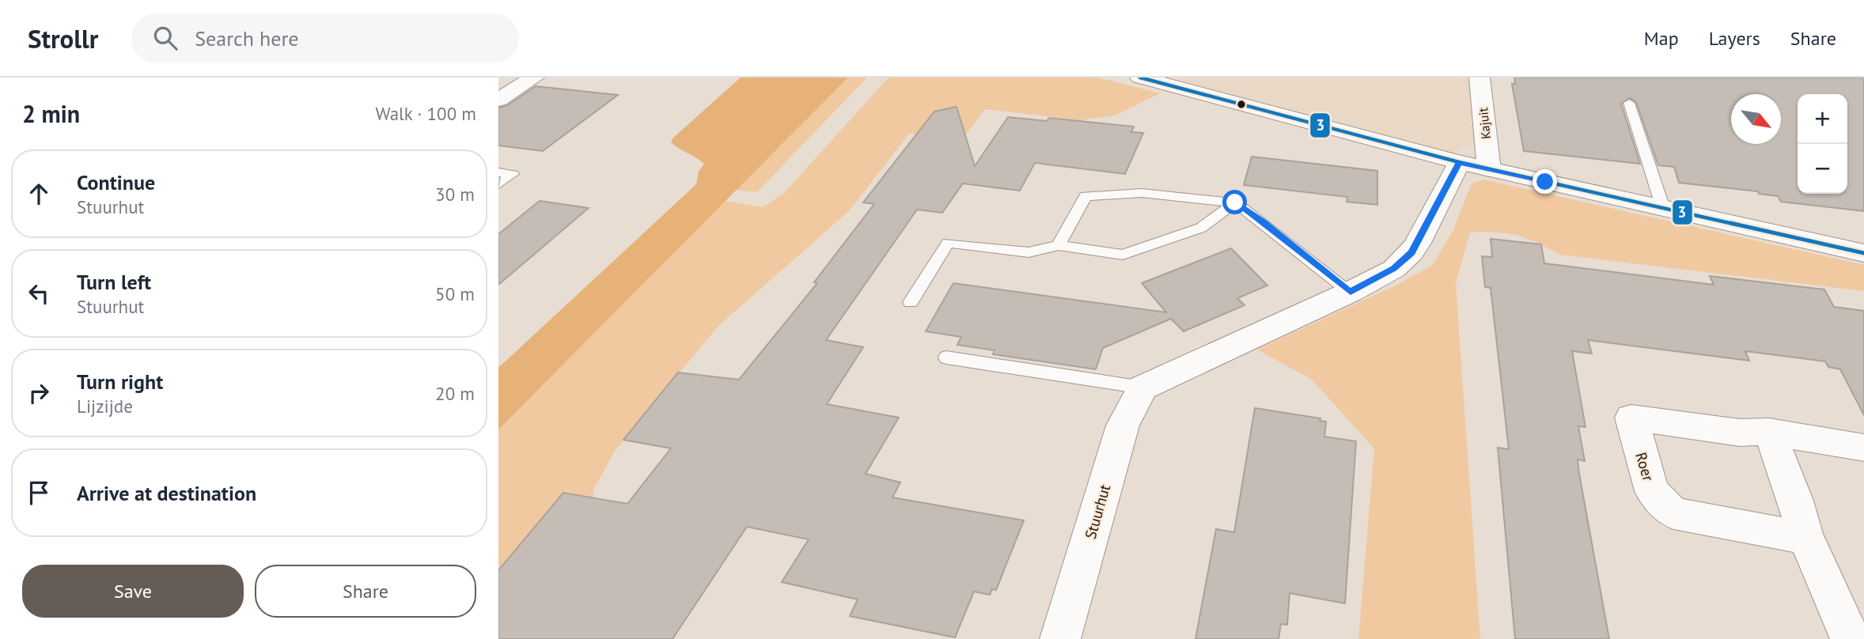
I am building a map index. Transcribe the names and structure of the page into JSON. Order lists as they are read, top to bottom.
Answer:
{
  "streets": {
    "street": ["Kajuit", "Roer", "Stuurhut"]
  },
  "lines": ["transit line 3"],
  "north": "bottom right",
  "page": {
    "header": "Strollr",
    "search": "Search here",
    "nav": ["Map", "Layers", "Share"],
    "heading": ["2 min", "Walk · 100 m"],
    "map_buttons": ["+", "−"],
    "list": [
      ["Continue", "Stuurhut", "30 m"],
      ["Turn left", "Stuurhut", "50 m"],
      ["Turn right", "Lijzijde", "20 m"],
      "Arrive at destination"
    ],
    "buttons": ["Save", "Share"]
  }
}
